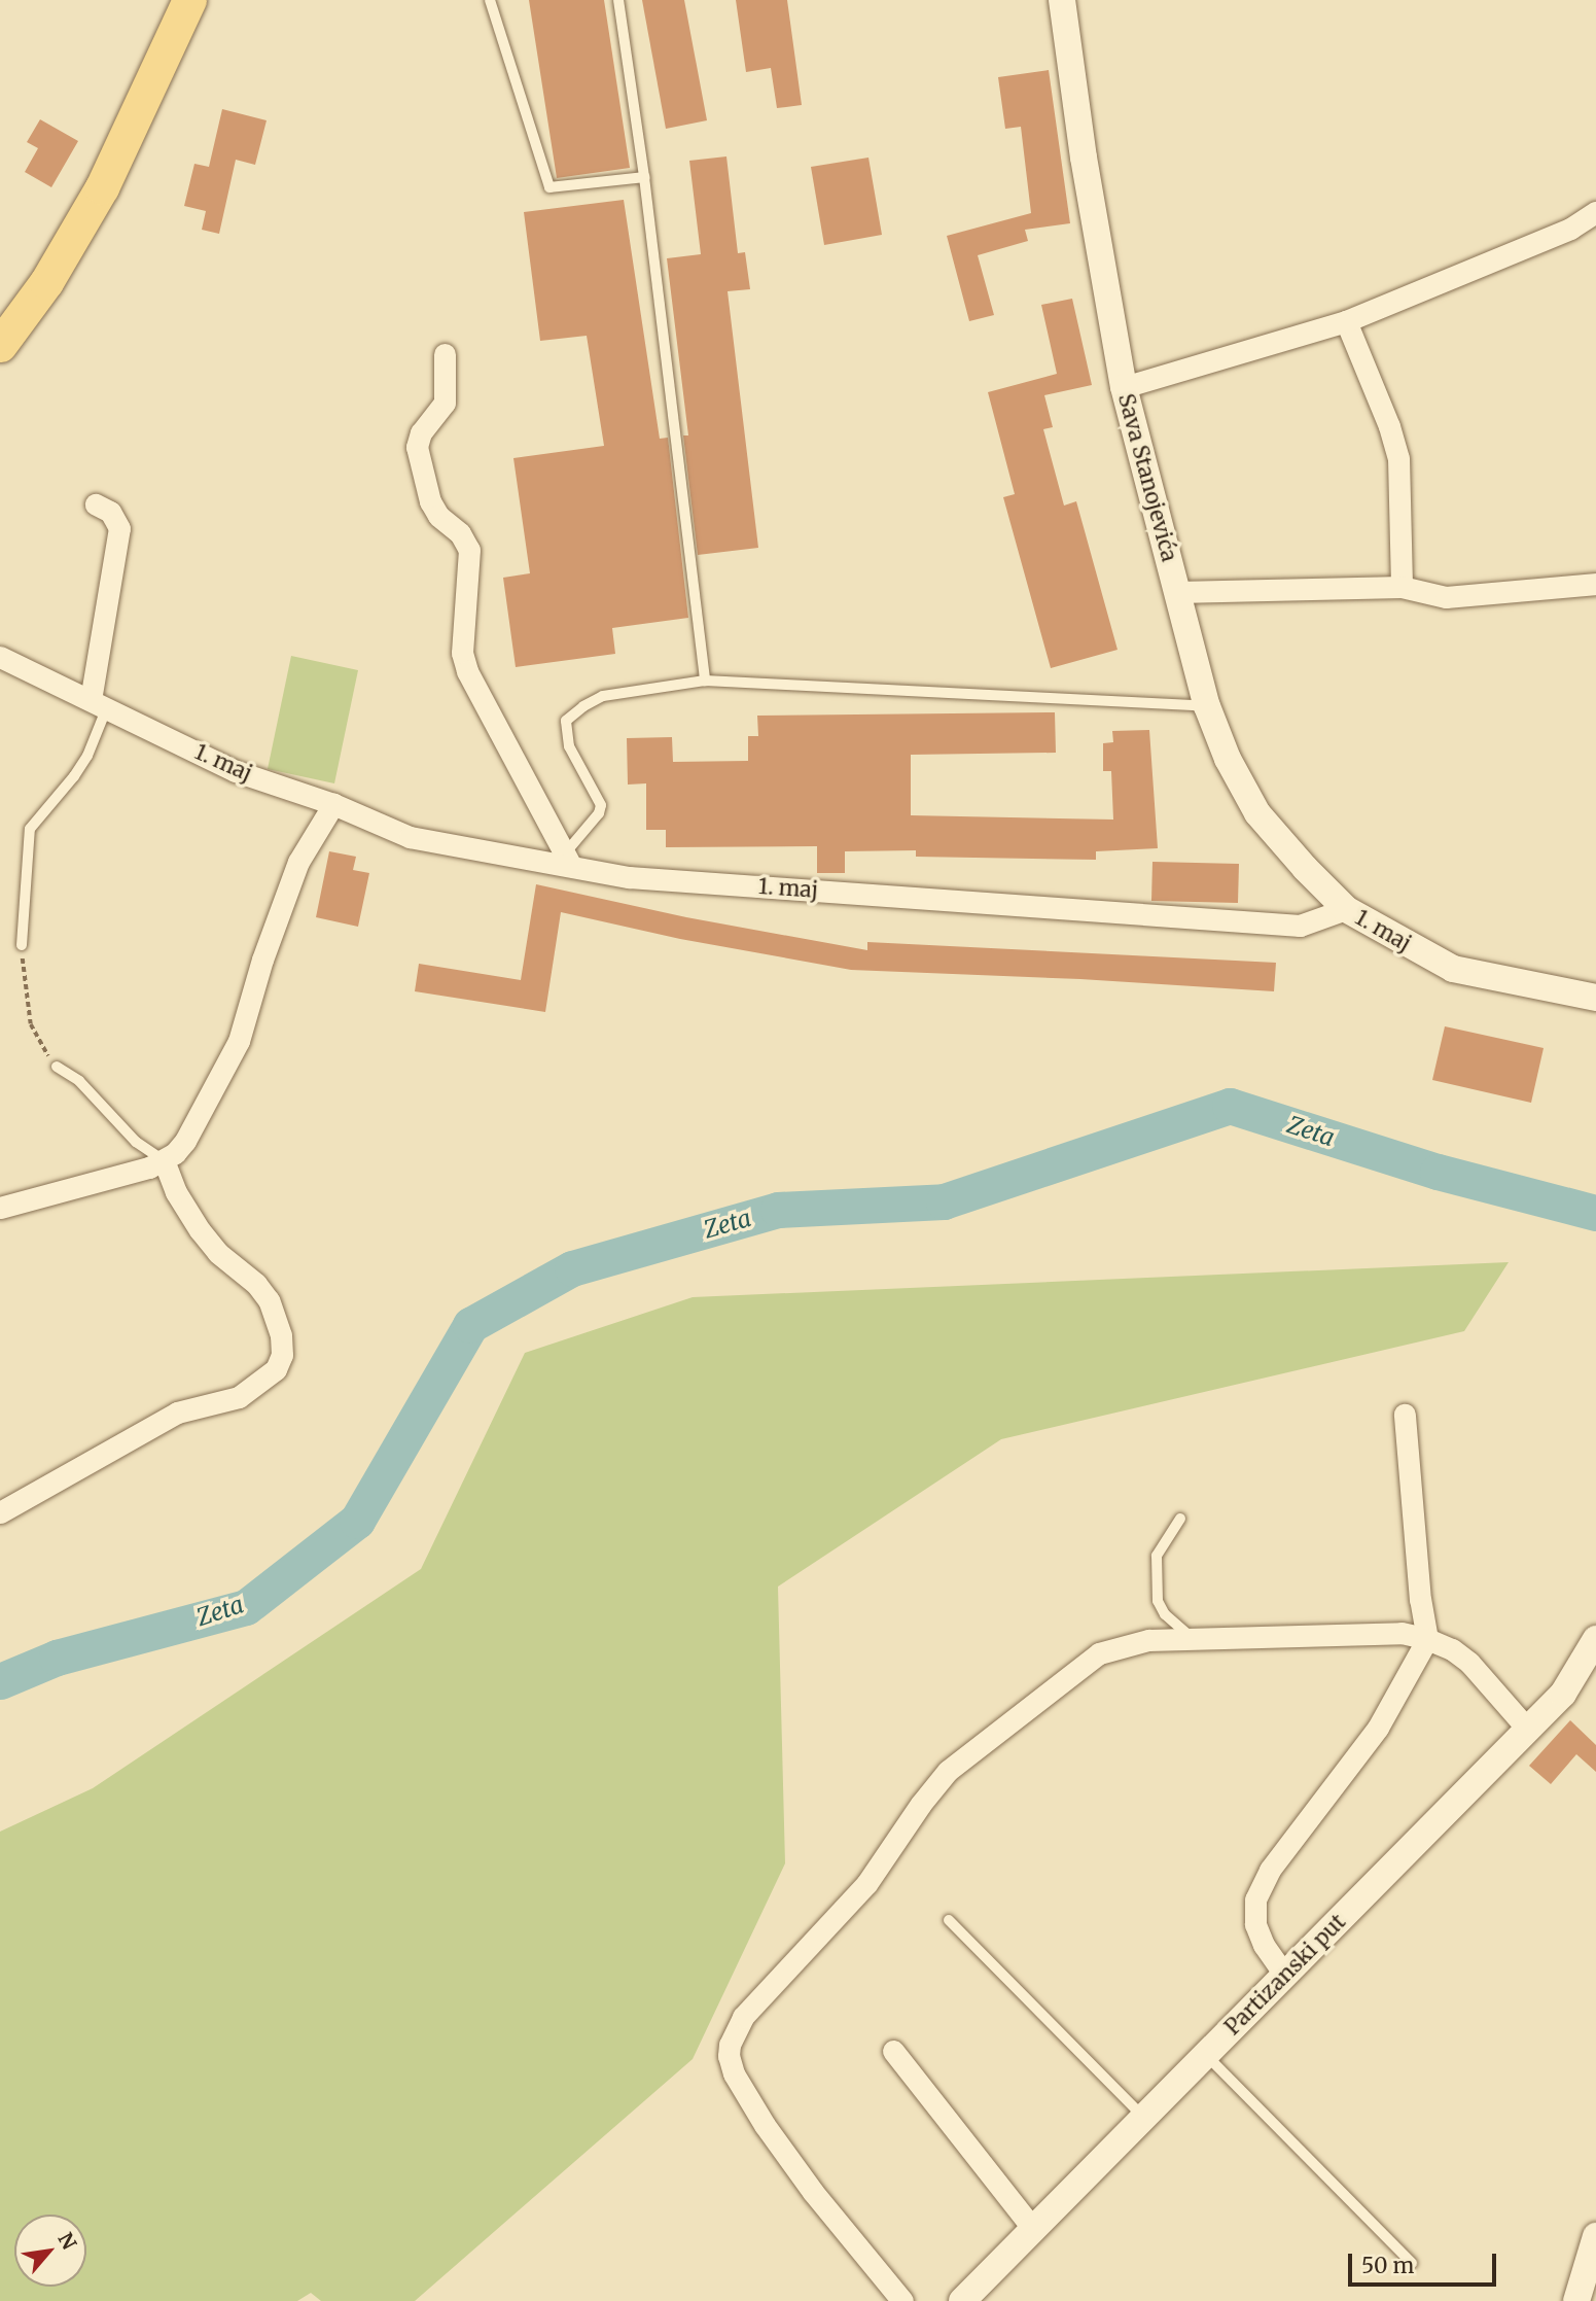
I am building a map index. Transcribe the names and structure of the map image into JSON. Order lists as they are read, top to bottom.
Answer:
{
  "streets": {
    "street": ["Sava Stanojevića", "1. maj", "Partizanski put"]
  },
  "crossings": [
    ["Sava Stanojevića", "1. maj"]
  ],
  "water": ["Zeta"],
  "scale_bar": "50 m",
  "north": "top right"
}
